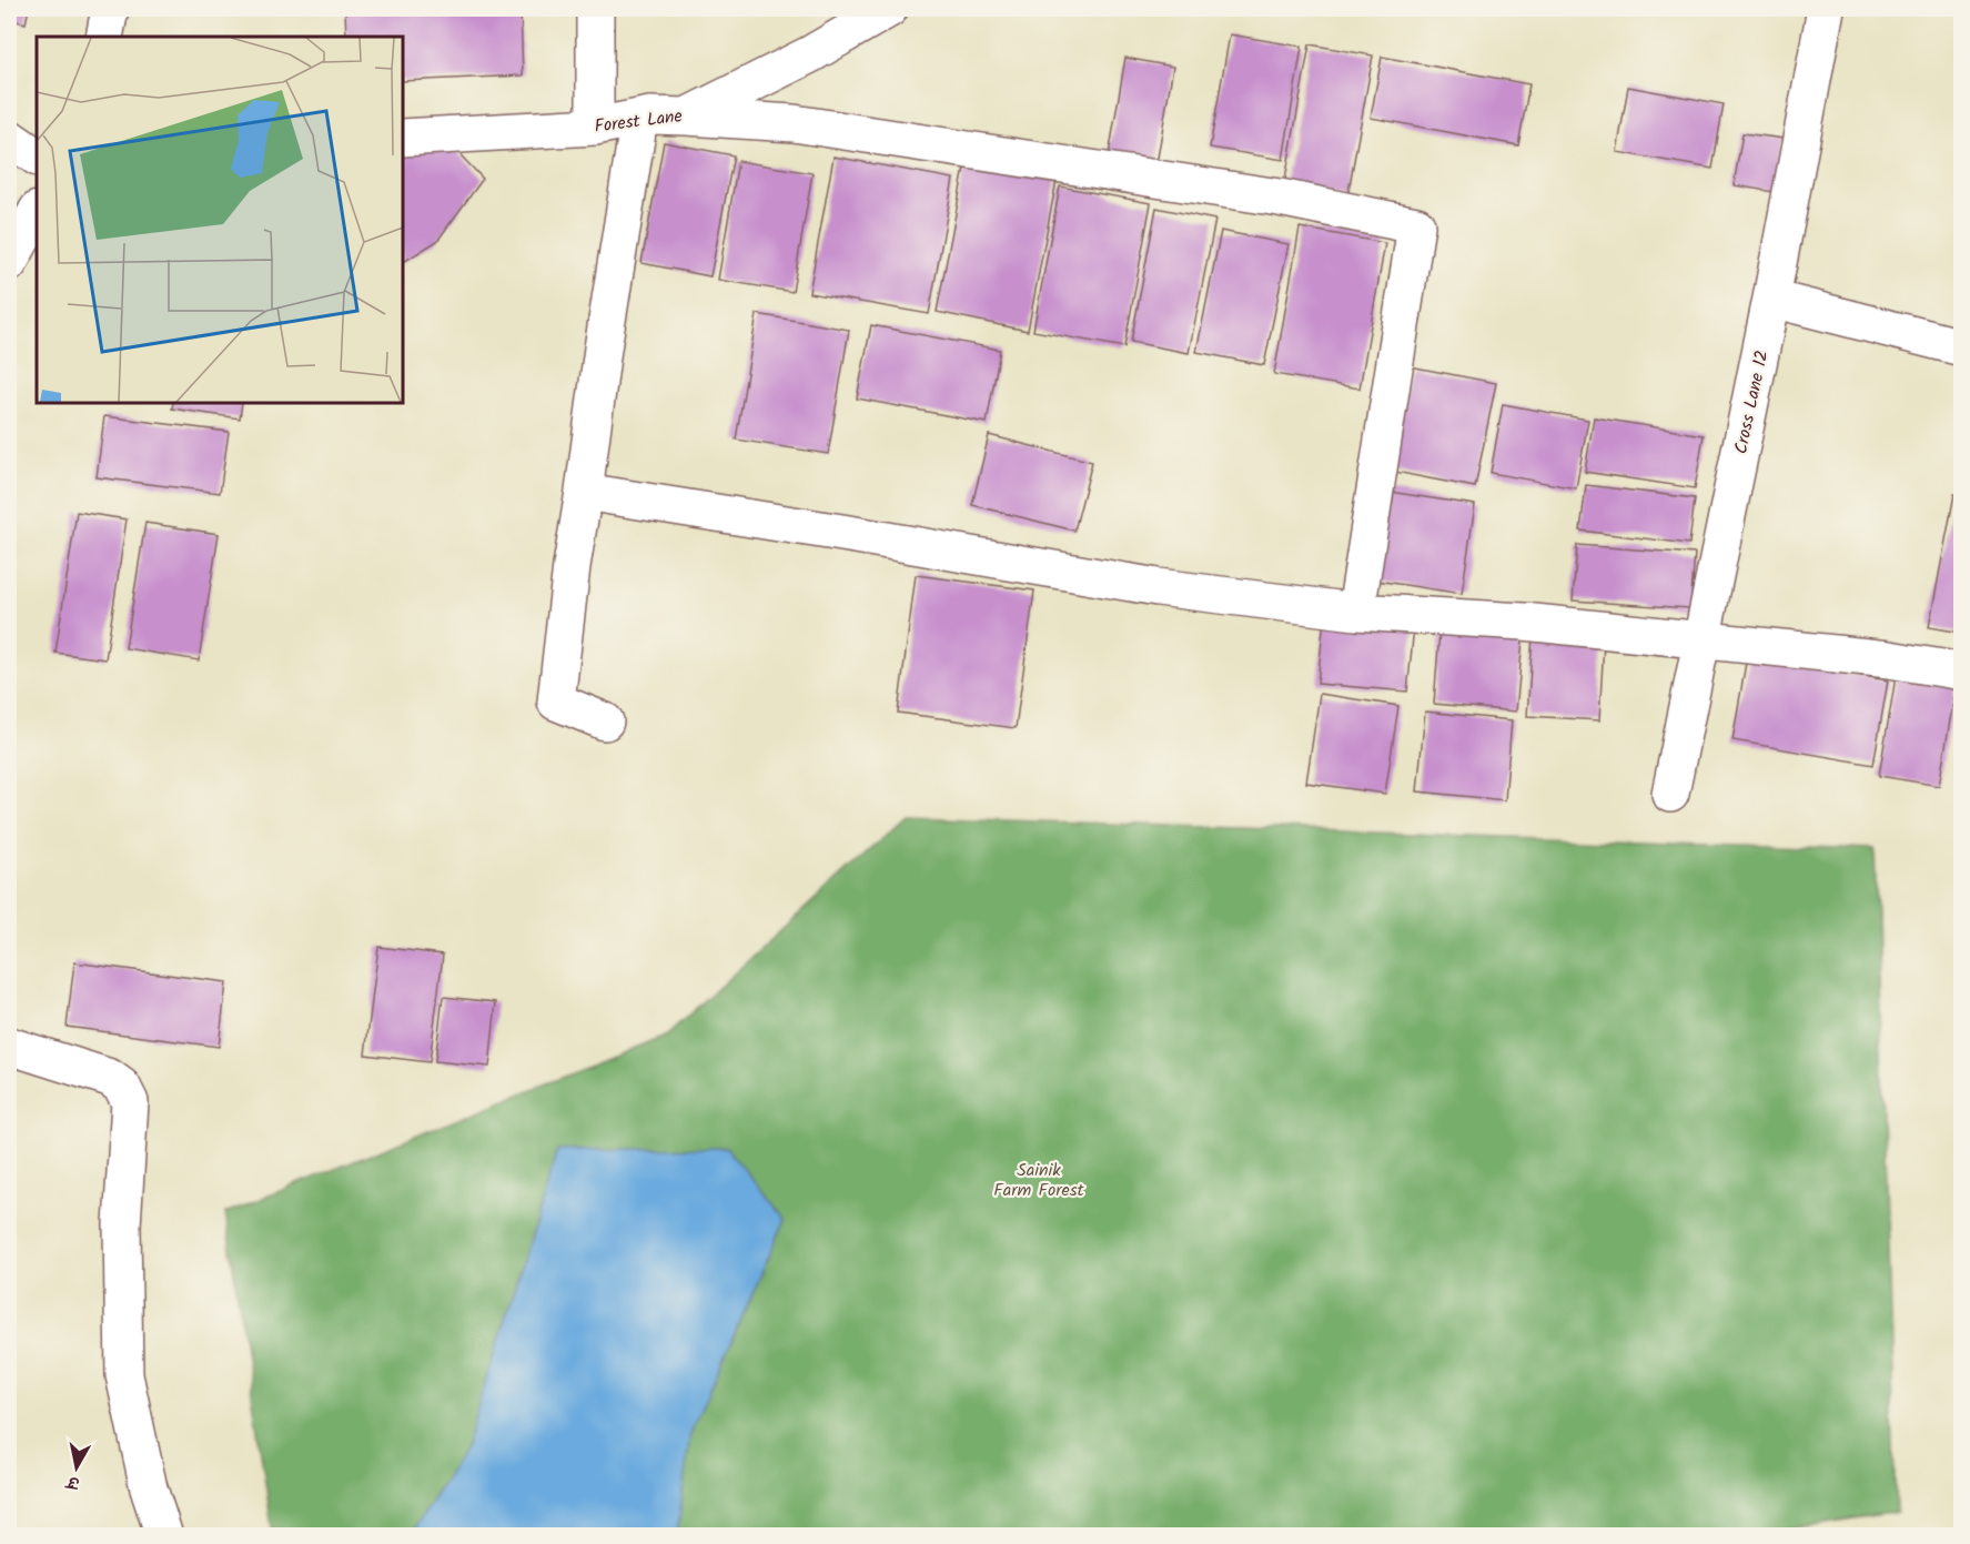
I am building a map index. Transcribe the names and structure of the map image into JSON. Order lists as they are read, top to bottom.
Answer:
{
  "streets": {
    "street": ["Forest Lane", "Cross Lane 12"]
  },
  "parks": ["Sainik Farm Forest"],
  "north": "bottom"
}
